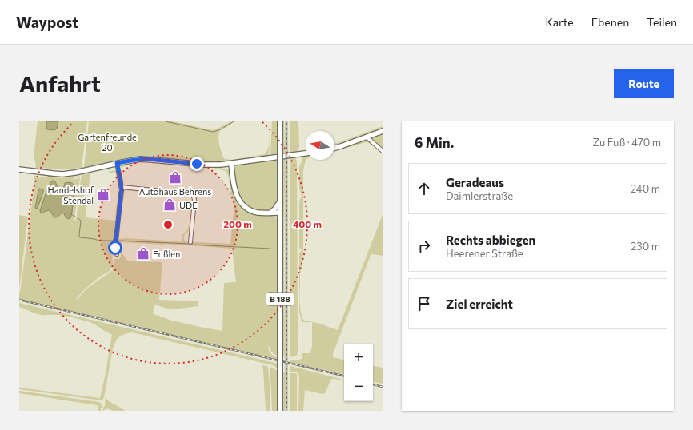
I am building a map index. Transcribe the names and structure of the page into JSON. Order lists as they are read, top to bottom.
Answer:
{
  "streets": {
    "highway": ["B 188"]
  },
  "parks": ["Gartenfreunde 20"],
  "places": {
    "shop": [
      "Autohaus Behrens",
      "Handelshof Stendal",
      "UDE",
      "Enßlen"
    ]
  },
  "north": "left",
  "page": {
    "header": "Waypost",
    "nav": ["Karte", "Ebenen", "Teilen"],
    "buttons": "Route",
    "title": "Anfahrt",
    "heading": ["6 Min.", "Zu Fuß · 470 m"],
    "list": [
      ["Geradeaus", "Daimlerstraße", "240 m"],
      ["Rechts abbiegen", "Heerener Straße", "230 m"],
      "Ziel erreicht"
    ],
    "map_buttons": ["+", "−"]
  },
  "rings": ["200 m", "400 m"]
}
